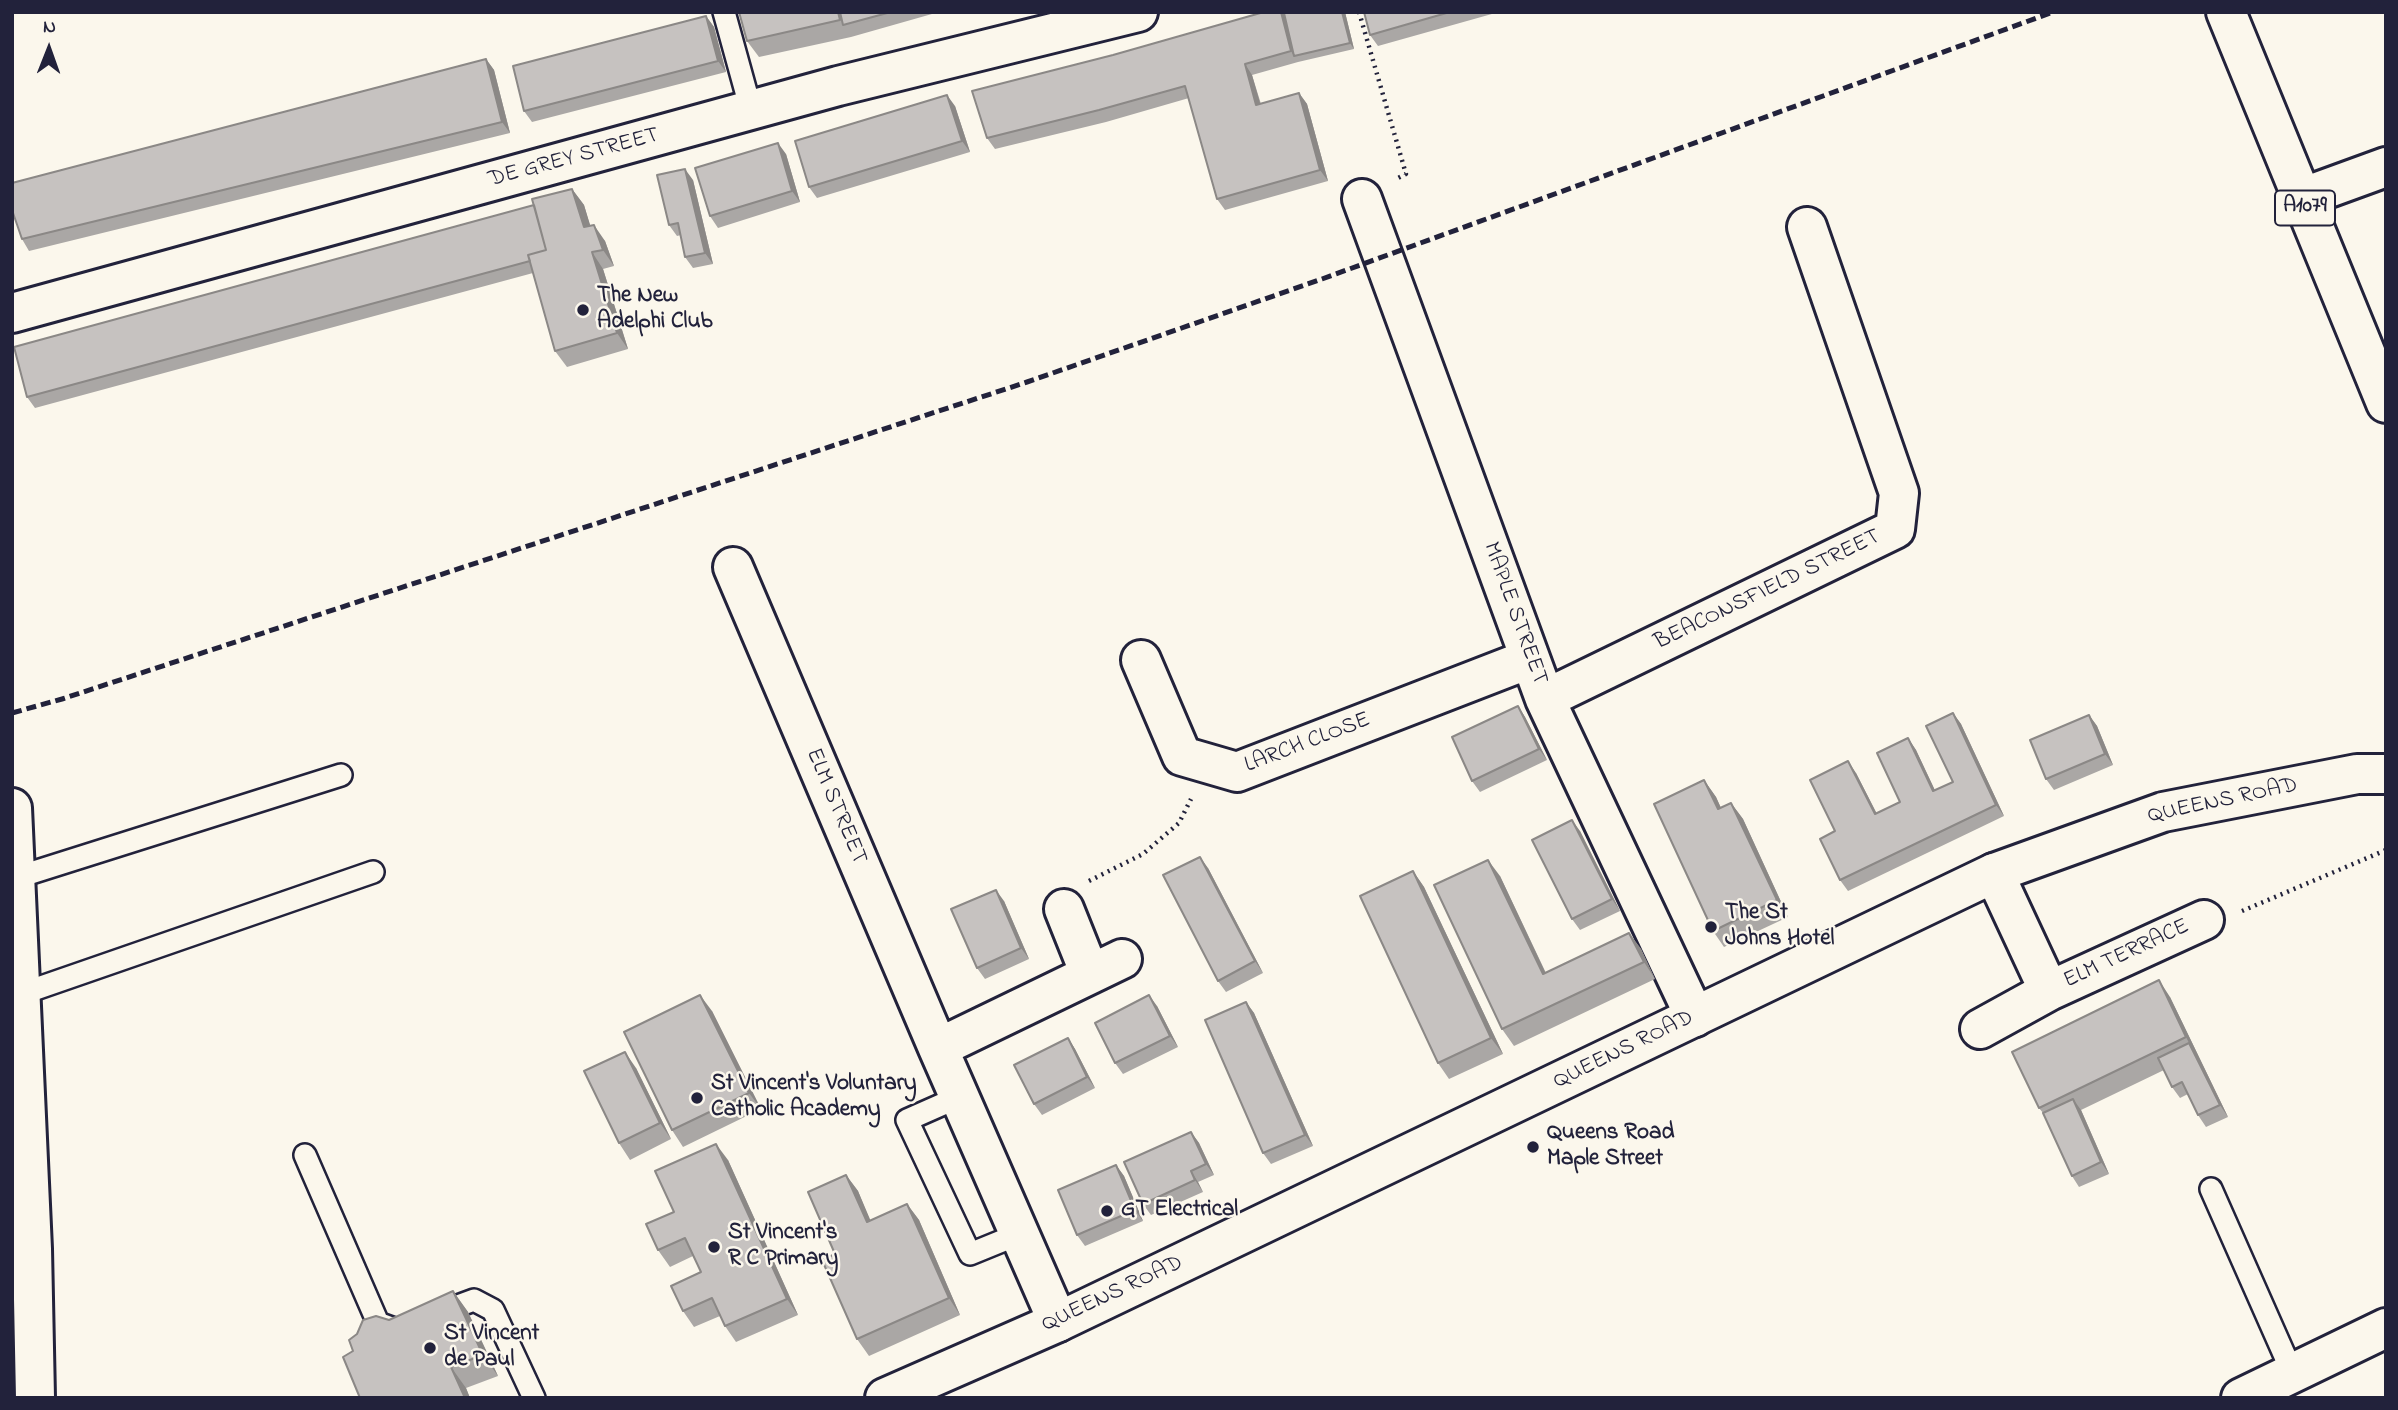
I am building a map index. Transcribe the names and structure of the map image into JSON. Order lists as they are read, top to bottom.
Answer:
{
  "streets": {
    "street": [
      "DE GREY STREET",
      "A1079",
      "BEACONSFIELD STREET",
      "MAPLE STREET",
      "LARCH CLOSE",
      "QUEENS ROAD",
      "ELM STREET",
      "ELM TERRACE"
    ]
  },
  "crossings": [
    ["BEACONSFIELD STREET", "MAPLE STREET"],
    ["MAPLE STREET", "LARCH CLOSE"],
    ["MAPLE STREET", "QUEENS ROAD"],
    ["QUEENS ROAD", "ELM STREET"],
    ["QUEENS ROAD", "ELM TERRACE"]
  ],
  "places": [
    "The New Adelphi Club",
    "The St Johns Hotel",
    "St Vincent's Voluntary Catholic Academy",
    "Queens Road Maple Street",
    "GT Electrical",
    "St Vincent's R C Primary",
    "St Vincent de Paul"
  ],
  "north": "top"
}
